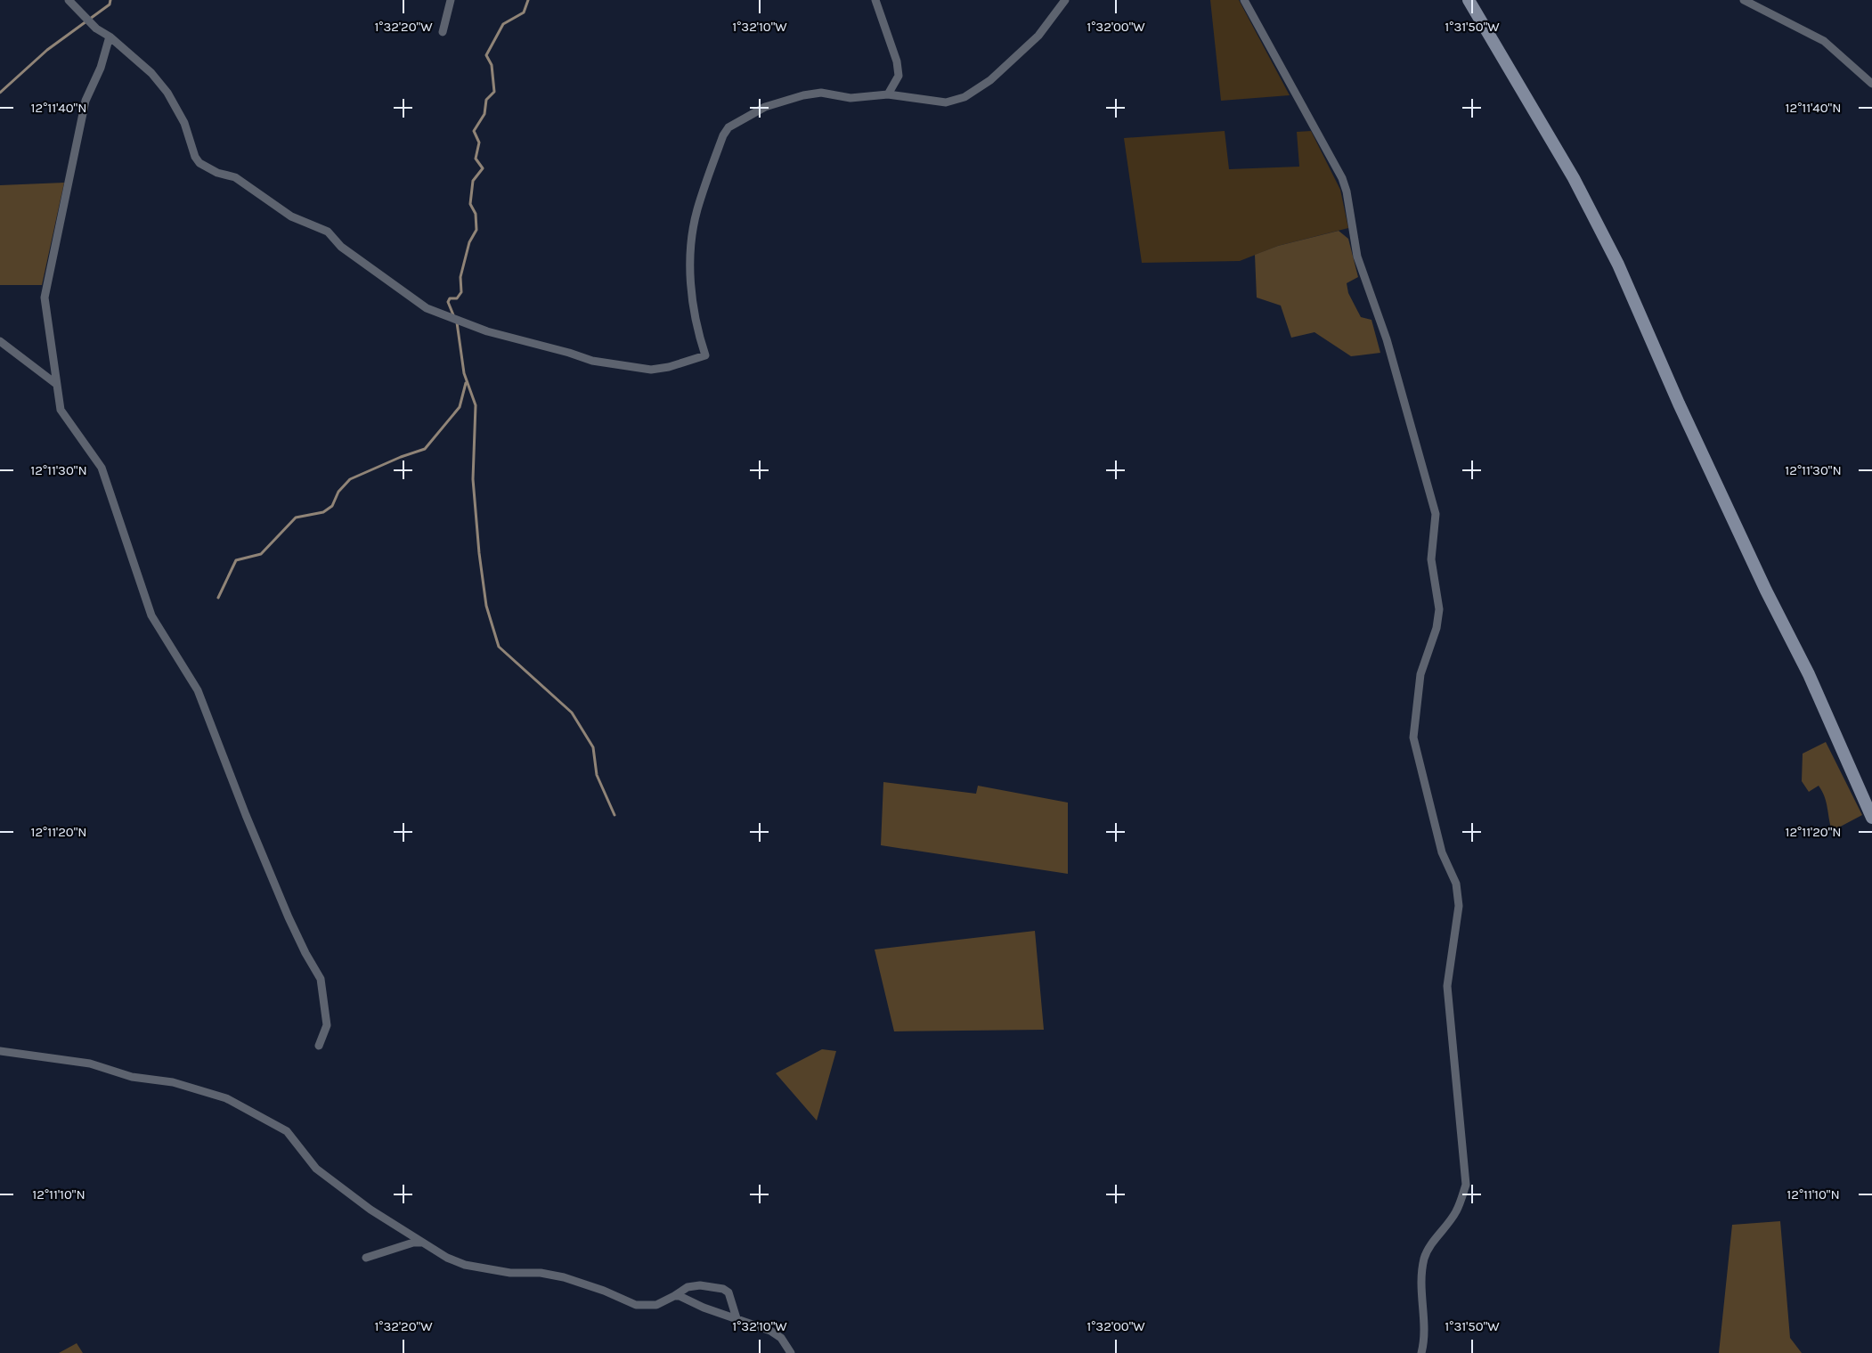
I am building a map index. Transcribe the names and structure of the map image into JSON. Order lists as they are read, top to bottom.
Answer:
{
  "coordinates": [
    "1°32'20\"W",
    "1°32'10\"W",
    "1°32'00\"W",
    "1°31'50\"W",
    "12°11'40\"N",
    "12°11'30\"N",
    "12°11'20\"N",
    "12°11'10\"N"
  ]
}
